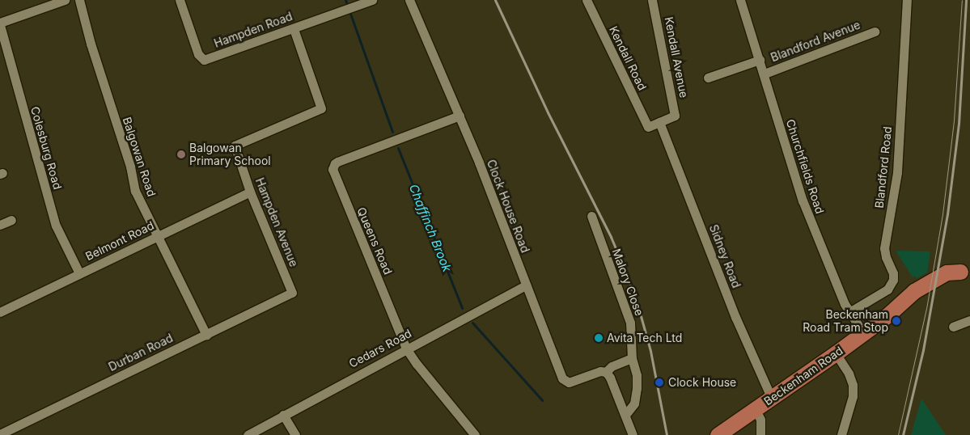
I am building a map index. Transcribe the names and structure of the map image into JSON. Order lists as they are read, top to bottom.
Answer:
{
  "streets": {
    "main road": ["Beckenham Road"],
    "street": [
      "Hampden Road",
      "Blandford Avenue",
      "Kendall Avenue",
      "Kendall Road",
      "Colesburg Road",
      "Balgowan Road",
      "Churchfields Road",
      "Blandford Road",
      "Clock House Road",
      "Hampden Avenue",
      "Belmont Road",
      "Queens Road",
      "Sidney Road",
      "Malory Close",
      "Cedars Road",
      "Durban Road"
    ]
  },
  "crossings": [
    ["Hampden Road", "Hampden Avenue"],
    ["Blandford Avenue", "Churchfields Road"],
    ["Kendall Avenue", "Kendall Road"],
    ["Kendall Avenue", "Sidney Road"],
    ["Colesburg Road", "Belmont Road"],
    ["Balgowan Road", "Belmont Road"],
    ["Balgowan Road", "Durban Road"],
    ["Churchfields Road", "Blandford Road"],
    ["Churchfields Road", "Beckenham Road"],
    ["Clock House Road", "Queens Road"],
    ["Clock House Road", "Malory Close"],
    ["Clock House Road", "Cedars Road"],
    ["Hampden Avenue", "Belmont Road"],
    ["Hampden Avenue", "Durban Road"],
    ["Queens Road", "Cedars Road"],
    ["Sidney Road", "Beckenham Road"]
  ],
  "water": ["Chaffinch Brook"],
  "places": [
    "Balgowan Primary School",
    "Beckenham Road Tram Stop",
    "Avita Tech Ltd",
    "Clock House"
  ]
}
